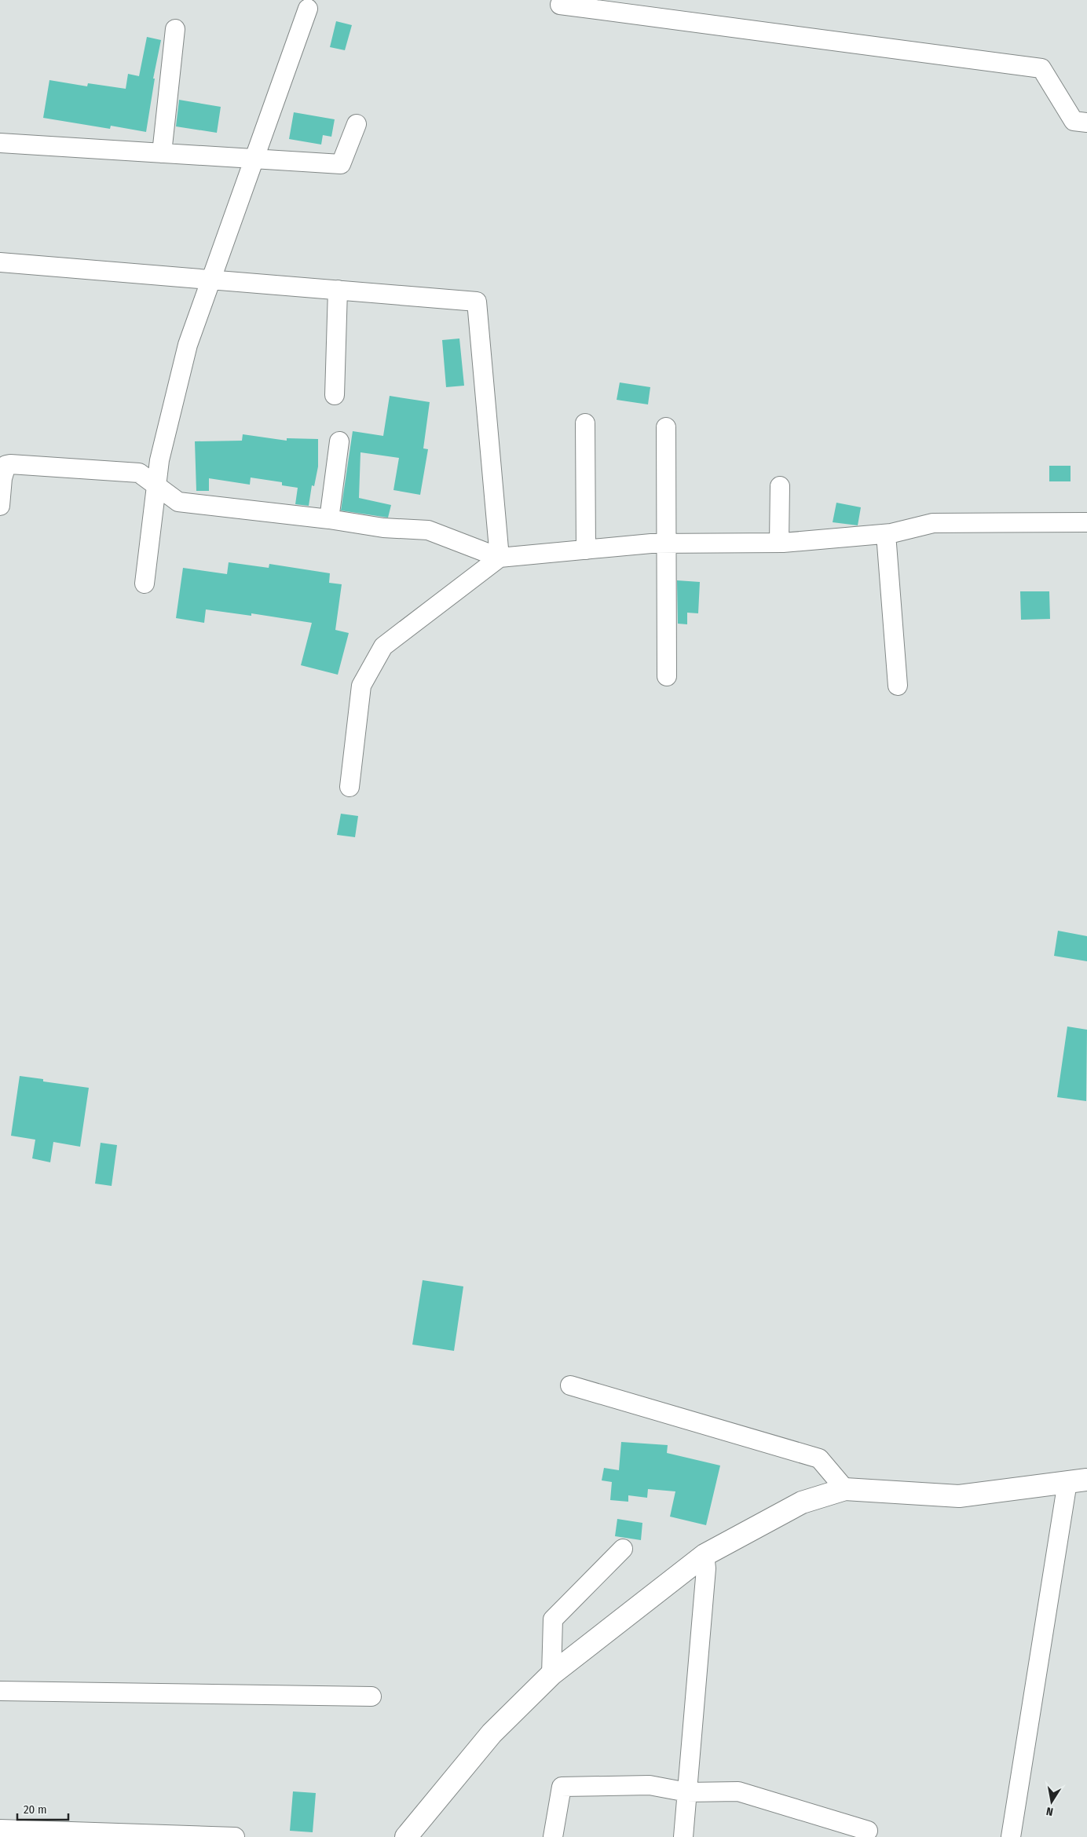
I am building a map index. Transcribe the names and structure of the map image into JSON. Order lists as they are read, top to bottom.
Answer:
{
  "scale_bar": "20 m",
  "north": "bottom"
}
